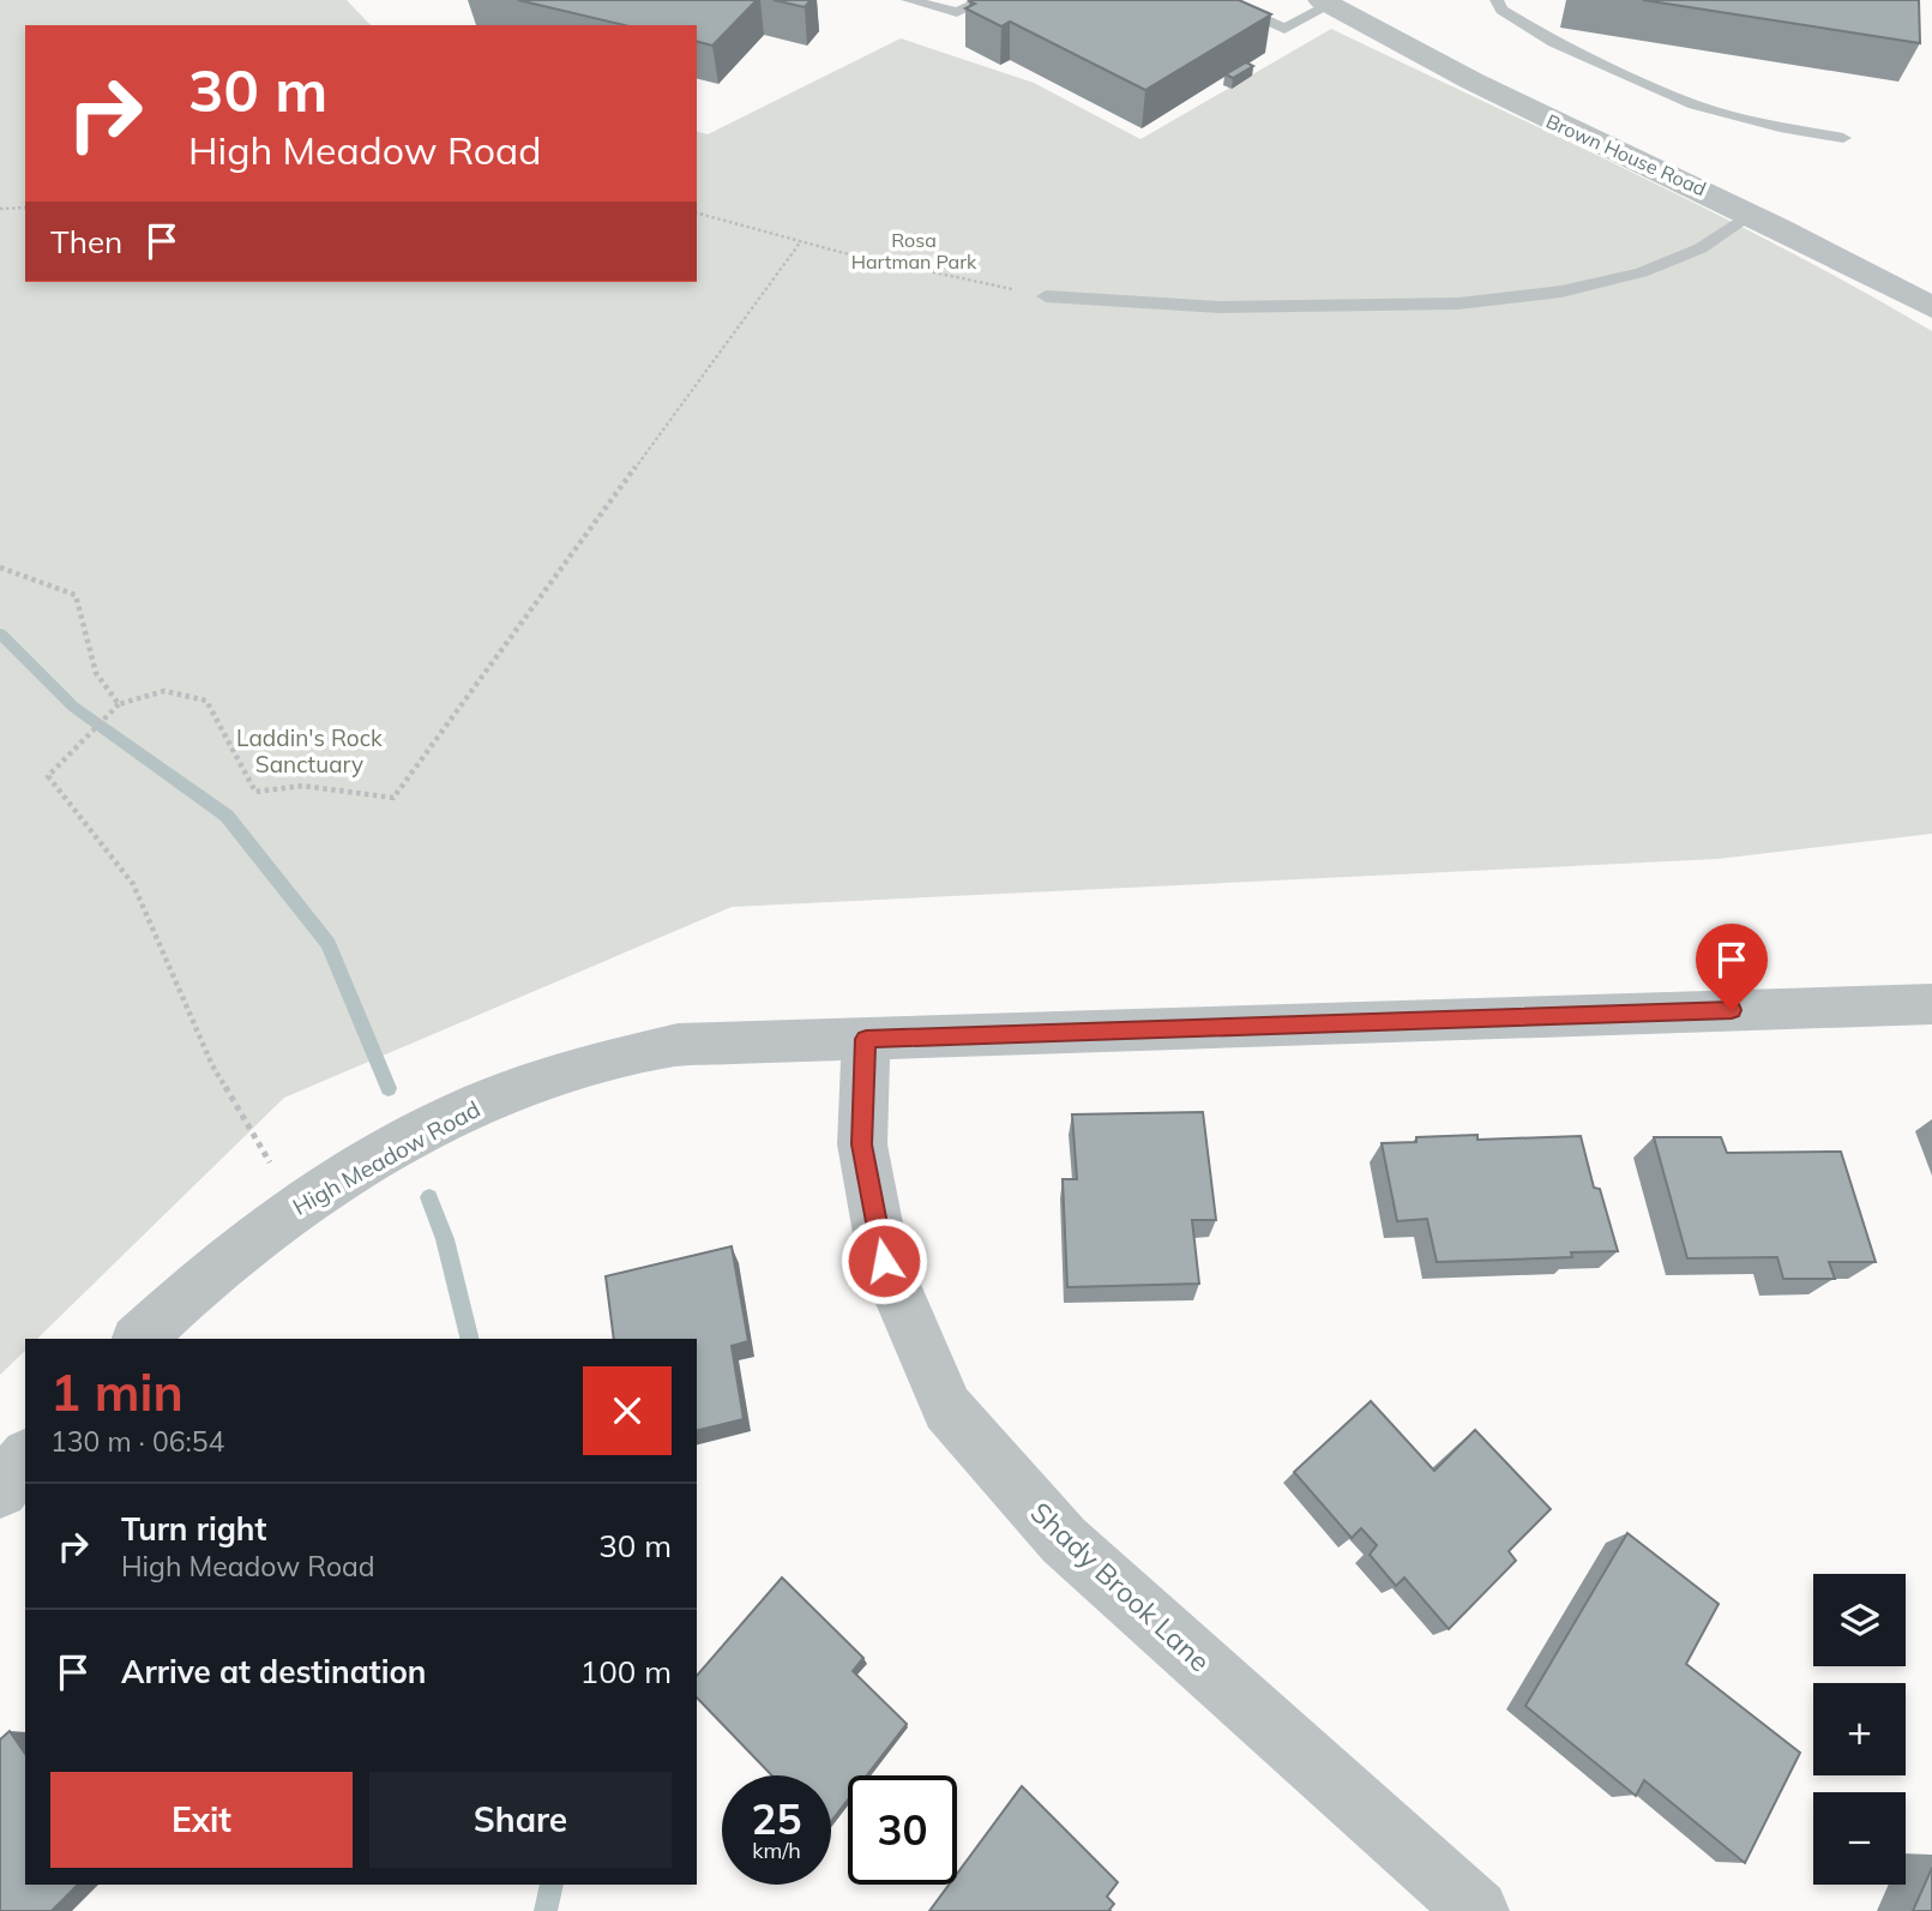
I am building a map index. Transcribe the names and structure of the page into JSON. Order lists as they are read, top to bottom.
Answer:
{
  "streets": {
    "street": ["Brown House Road", "High Meadow Road", "Shady Brook Lane"]
  },
  "crossings": [
    ["High Meadow Road", "Shady Brook Lane"]
  ],
  "parks": ["Rosa Hartman Park", "Laddin's Rock Sanctuary"],
  "page": {
    "turn": ["30 m", "High Meadow Road"],
    "then": "Then",
    "heading": ["1 min", "130 m · 06:54"],
    "list": [
      {
        "name": "Turn right",
        "note": "High Meadow Road",
        "value": "30 m"
      },
      {
        "name": "Arrive at destination",
        "value": "100 m"
      }
    ],
    "map_buttons": ["+", "−"],
    "buttons": ["Exit", "Share"],
    "speed": "25 km/h",
    "limit": "30"
  }
}
